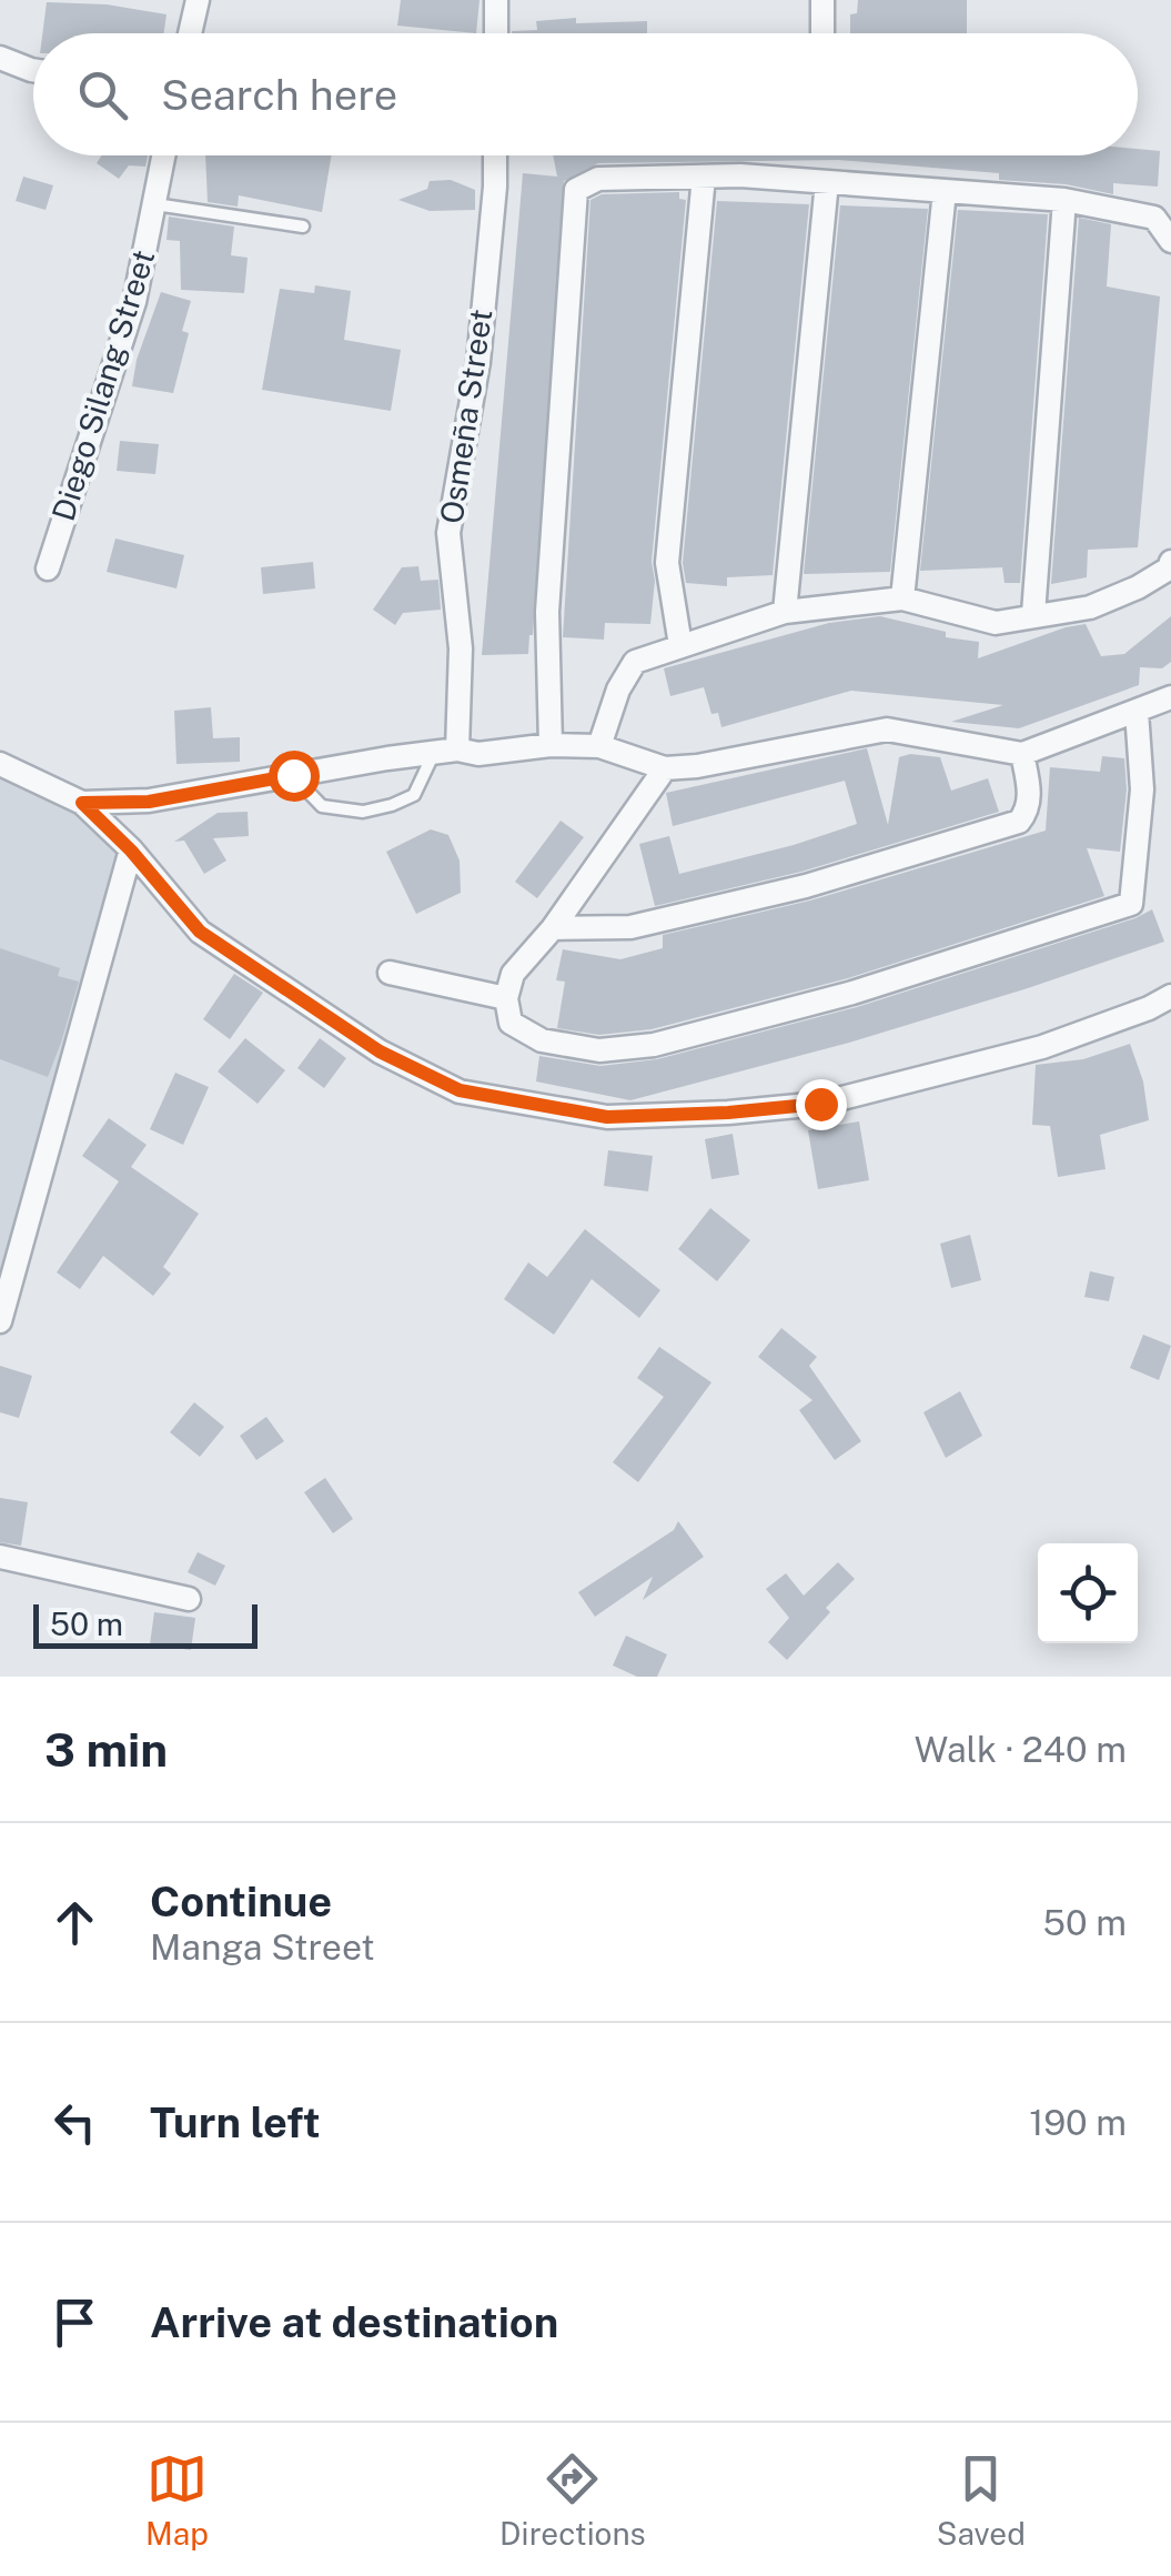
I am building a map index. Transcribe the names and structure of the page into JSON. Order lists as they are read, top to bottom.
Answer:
{
  "streets": {
    "street": ["Diego Silang Street", "Osmeña Street"]
  },
  "scale_bar": "50 m",
  "page": {
    "search": "Search here",
    "scale": "50 m",
    "heading": ["3 min", "Walk · 240 m"],
    "list": [
      ["Continue", "Manga Street", "50 m"],
      ["Turn left", "190 m"],
      "Arrive at destination"
    ],
    "nav": ["Map", "Directions", "Saved"]
  }
}
